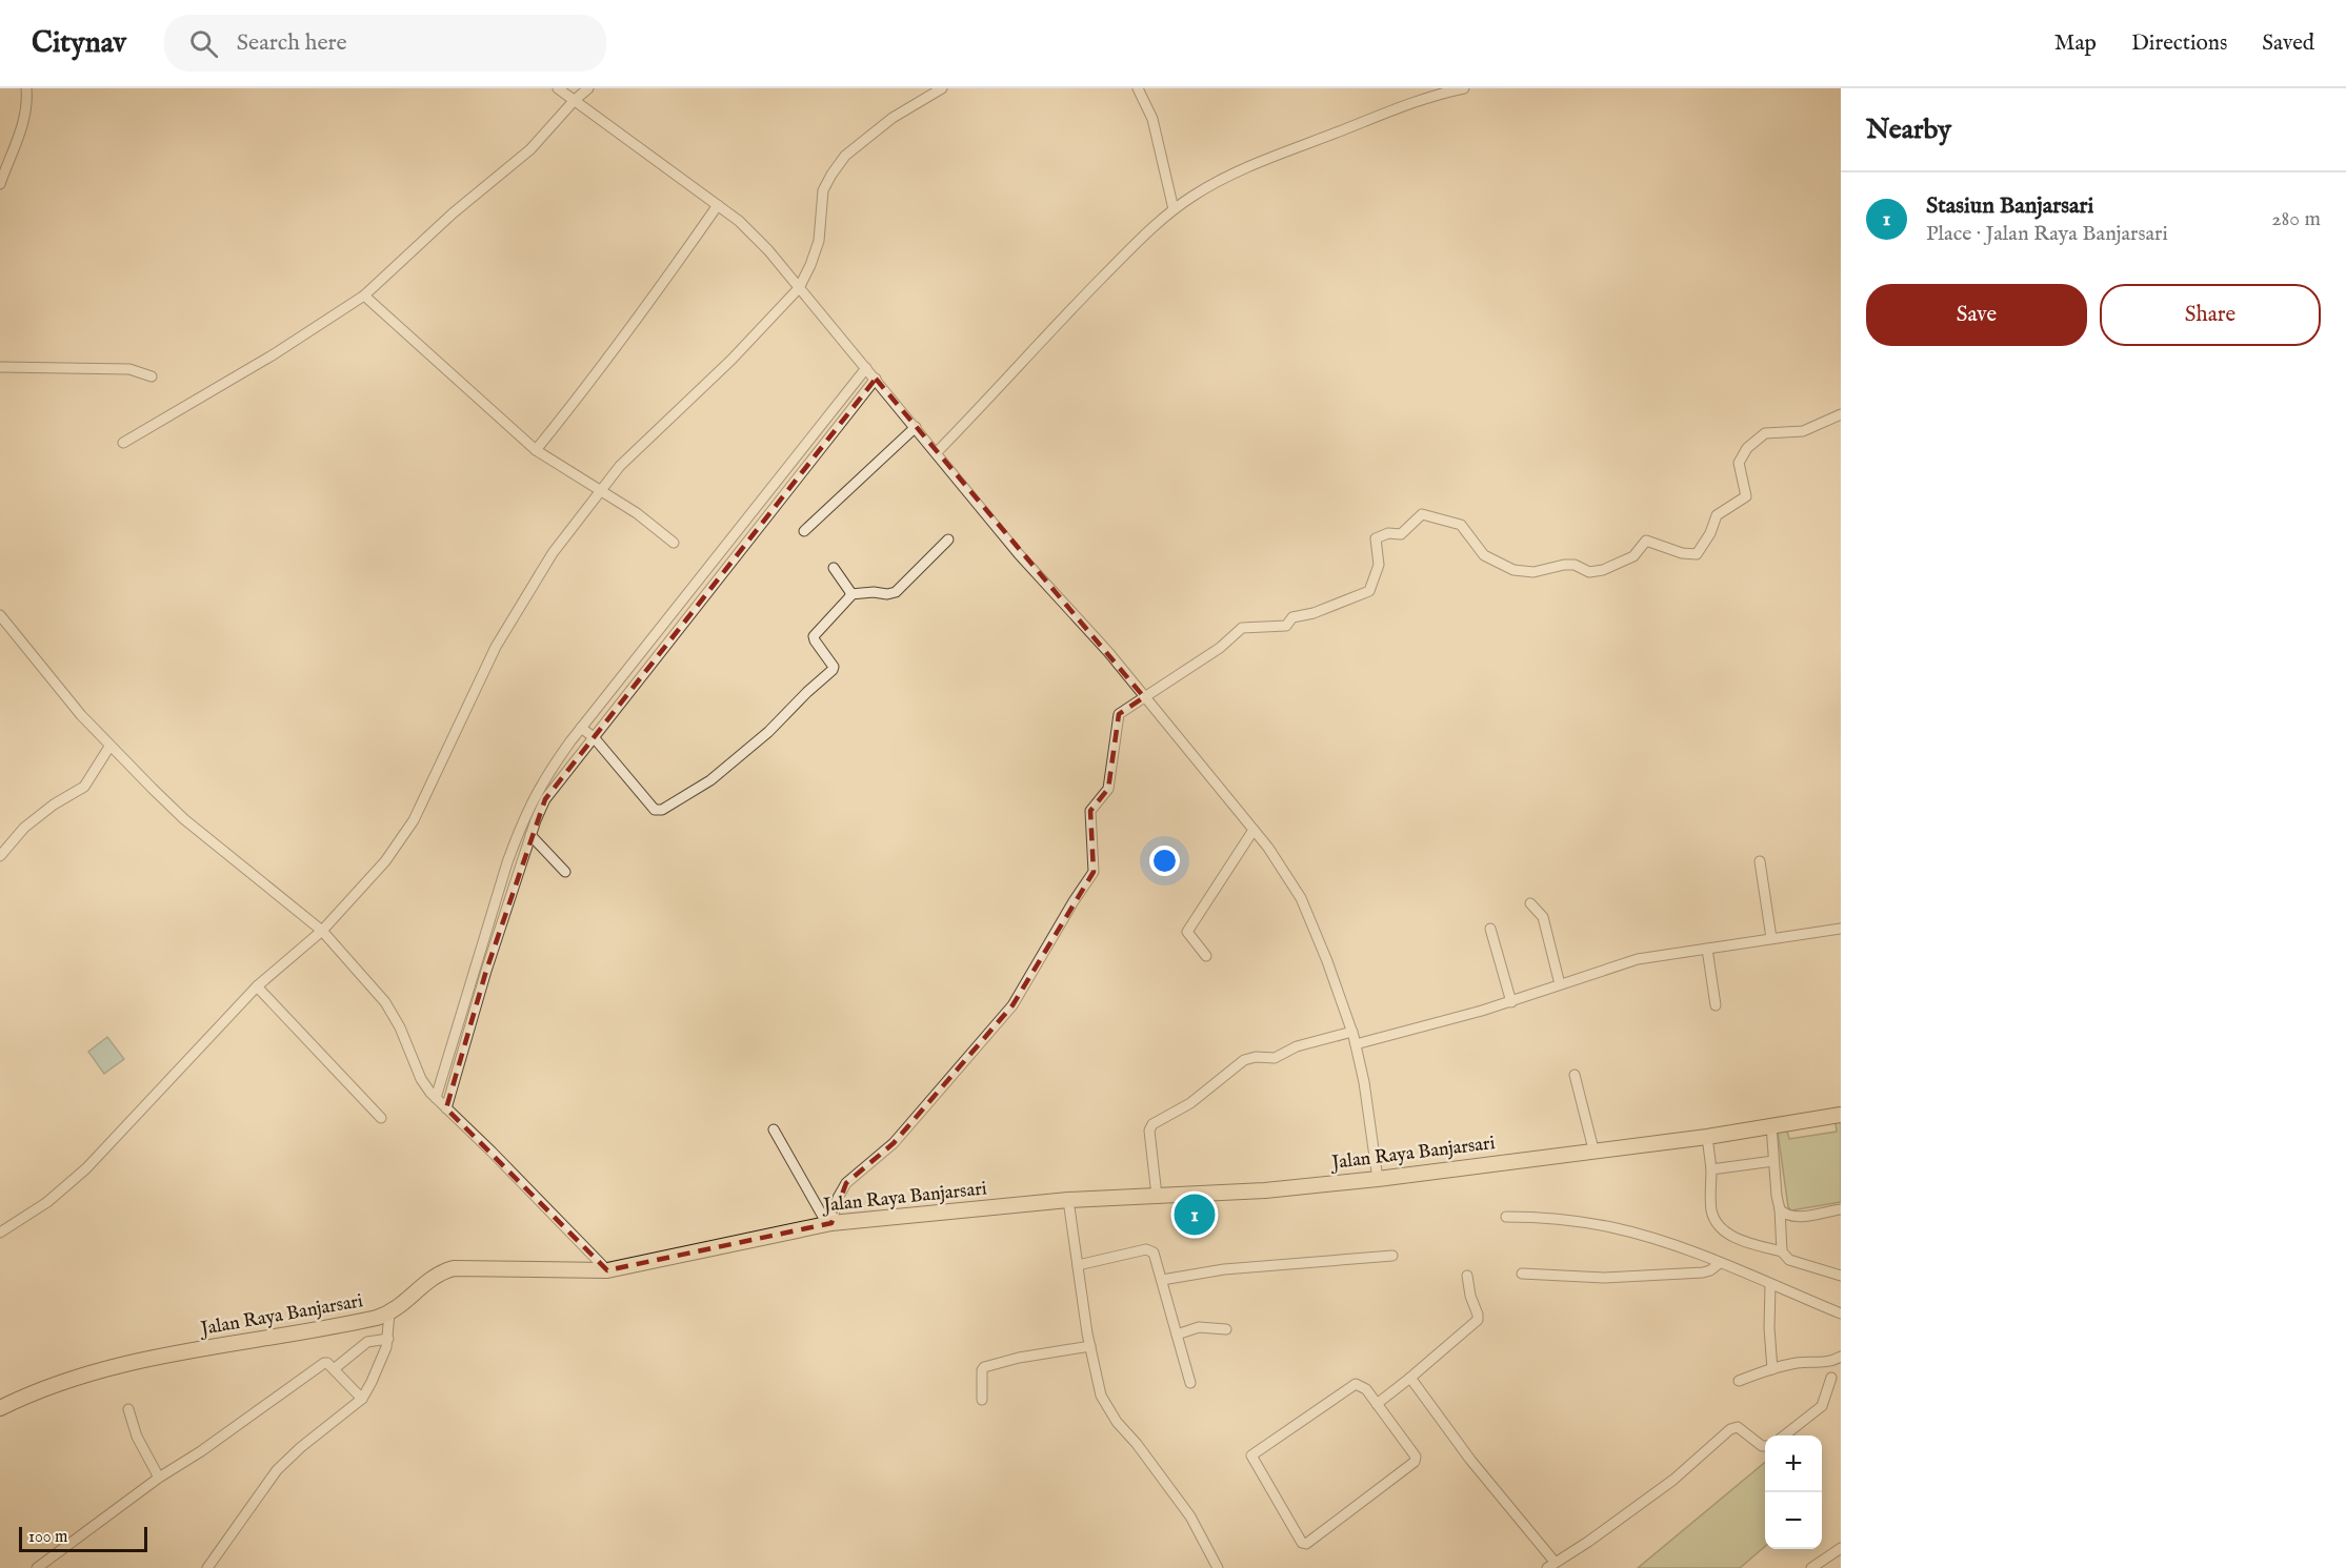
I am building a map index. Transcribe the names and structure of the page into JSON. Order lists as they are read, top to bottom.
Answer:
{
  "streets": {
    "highway": ["Jalan Raya Banjarsari"]
  },
  "scale_bar": "100 m",
  "page": {
    "header": "Citynav",
    "search": "Search here",
    "nav": ["Map", "Directions", "Saved"],
    "heading": "Nearby",
    "list": [
      {
        "mark": "1",
        "name": "Stasiun Banjarsari",
        "note": "Place · Jalan Raya Banjarsari",
        "value": "280 m"
      }
    ],
    "buttons": ["Save", "Share"],
    "pins": "1",
    "map_buttons": ["+", "−"],
    "scale": "100 m"
  }
}
